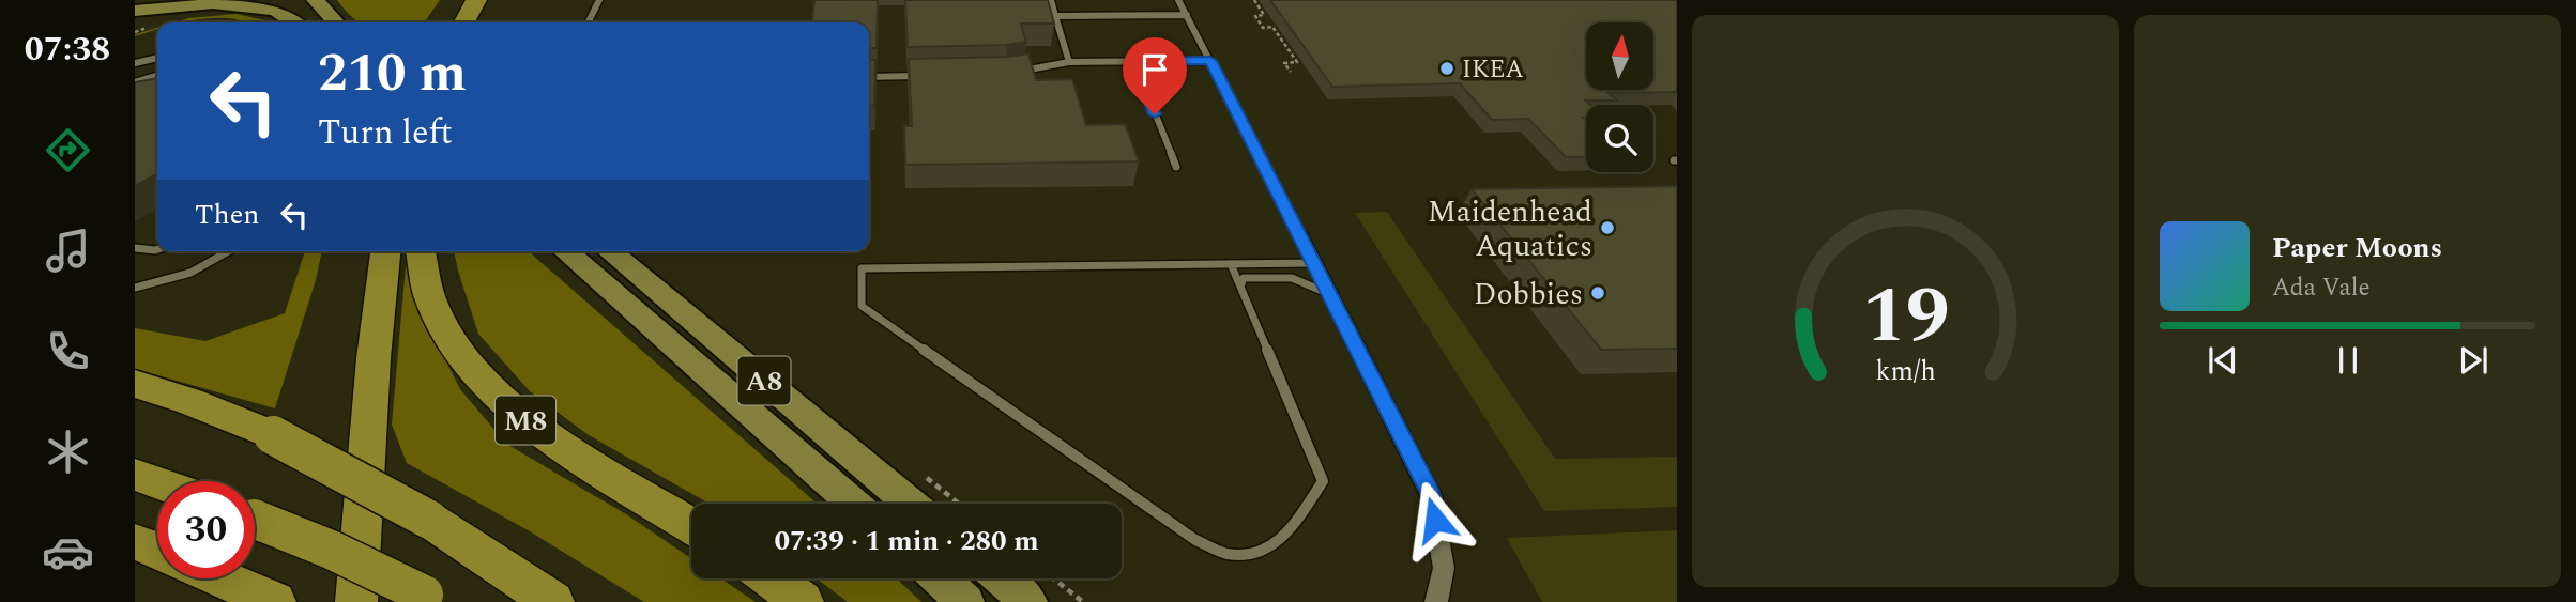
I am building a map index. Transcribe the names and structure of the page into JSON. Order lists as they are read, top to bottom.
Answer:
{
  "streets": {
    "highway": ["M8"],
    "main road": ["A8"]
  },
  "places": ["IKEA", "Maidenhead Aquatics", "Dobbies"],
  "north": "top",
  "page": {
    "tabs": "07:38",
    "turn": ["210 m", "Turn left"],
    "then": "Then",
    "song": ["Paper Moons", "Ada Vale"],
    "limit": "30",
    "trip": "07:39 · 1 min · 280 m",
    "gauge": ["19", "km/h"]
  }
}
